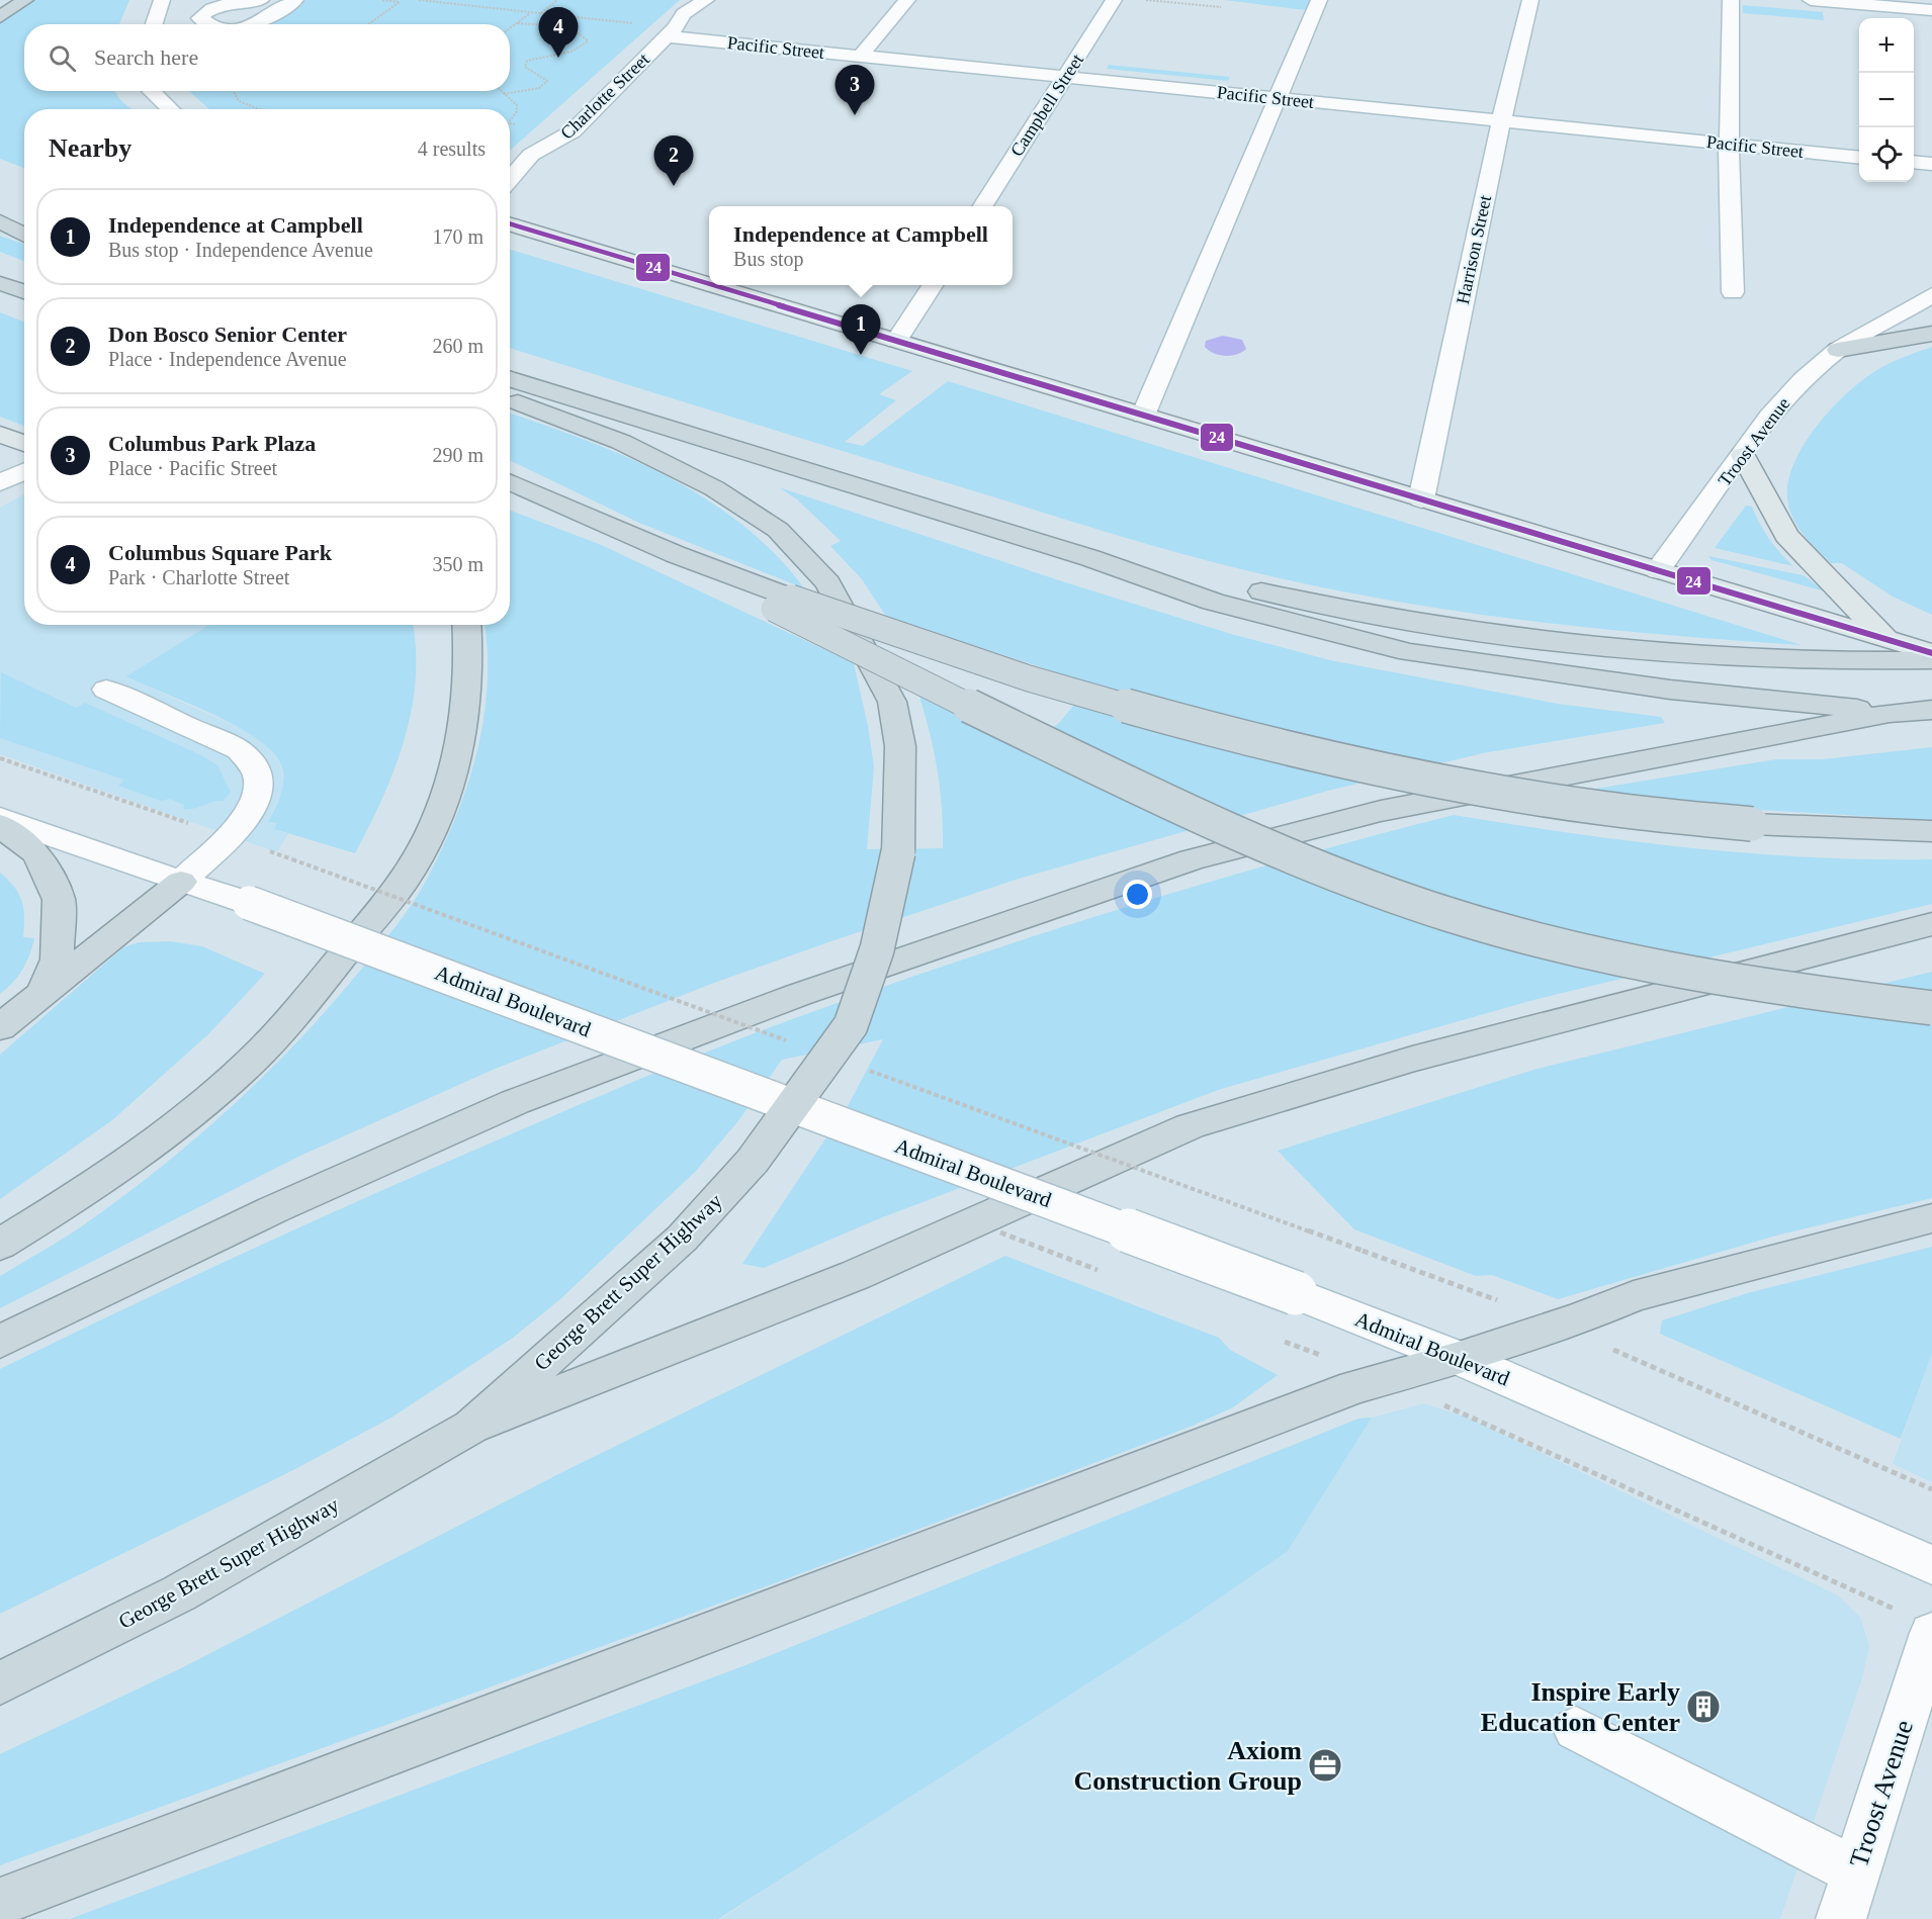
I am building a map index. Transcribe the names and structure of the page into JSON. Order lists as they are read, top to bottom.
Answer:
{
  "streets": {
    "highway": ["George Brett Super Highway"],
    "street": [
      "Pacific Street",
      "Charlotte Street",
      "Campbell Street",
      "Harrison Street",
      "Troost Avenue",
      "Admiral Boulevard"
    ]
  },
  "crossings": [
    ["Pacific Street", "Charlotte Street"],
    ["Pacific Street", "Campbell Street"],
    ["Pacific Street", "Harrison Street"]
  ],
  "places": {
    "building": ["Inspire Early Education Center"],
    "office": ["Axiom Construction Group"]
  },
  "lines": ["transit line 24"],
  "page": {
    "pins": [
      "4",
      "3",
      "2",
      "1"
    ],
    "map_buttons": ["+", "−"],
    "search": "Search here",
    "heading": ["Nearby", "4 results"],
    "list": [
      {
        "mark": "1",
        "name": "Independence at Campbell",
        "note": "Bus stop · Independence Avenue",
        "value": "170 m"
      },
      {
        "mark": "2",
        "name": "Don Bosco Senior Center",
        "note": "Place · Independence Avenue",
        "value": "260 m"
      },
      {
        "mark": "3",
        "name": "Columbus Park Plaza",
        "note": "Place · Pacific Street",
        "value": "290 m"
      },
      {
        "mark": "4",
        "name": "Columbus Square Park",
        "note": "Park · Charlotte Street",
        "value": "350 m"
      }
    ],
    "popup": ["Independence at Campbell", "Bus stop"]
  }
}
